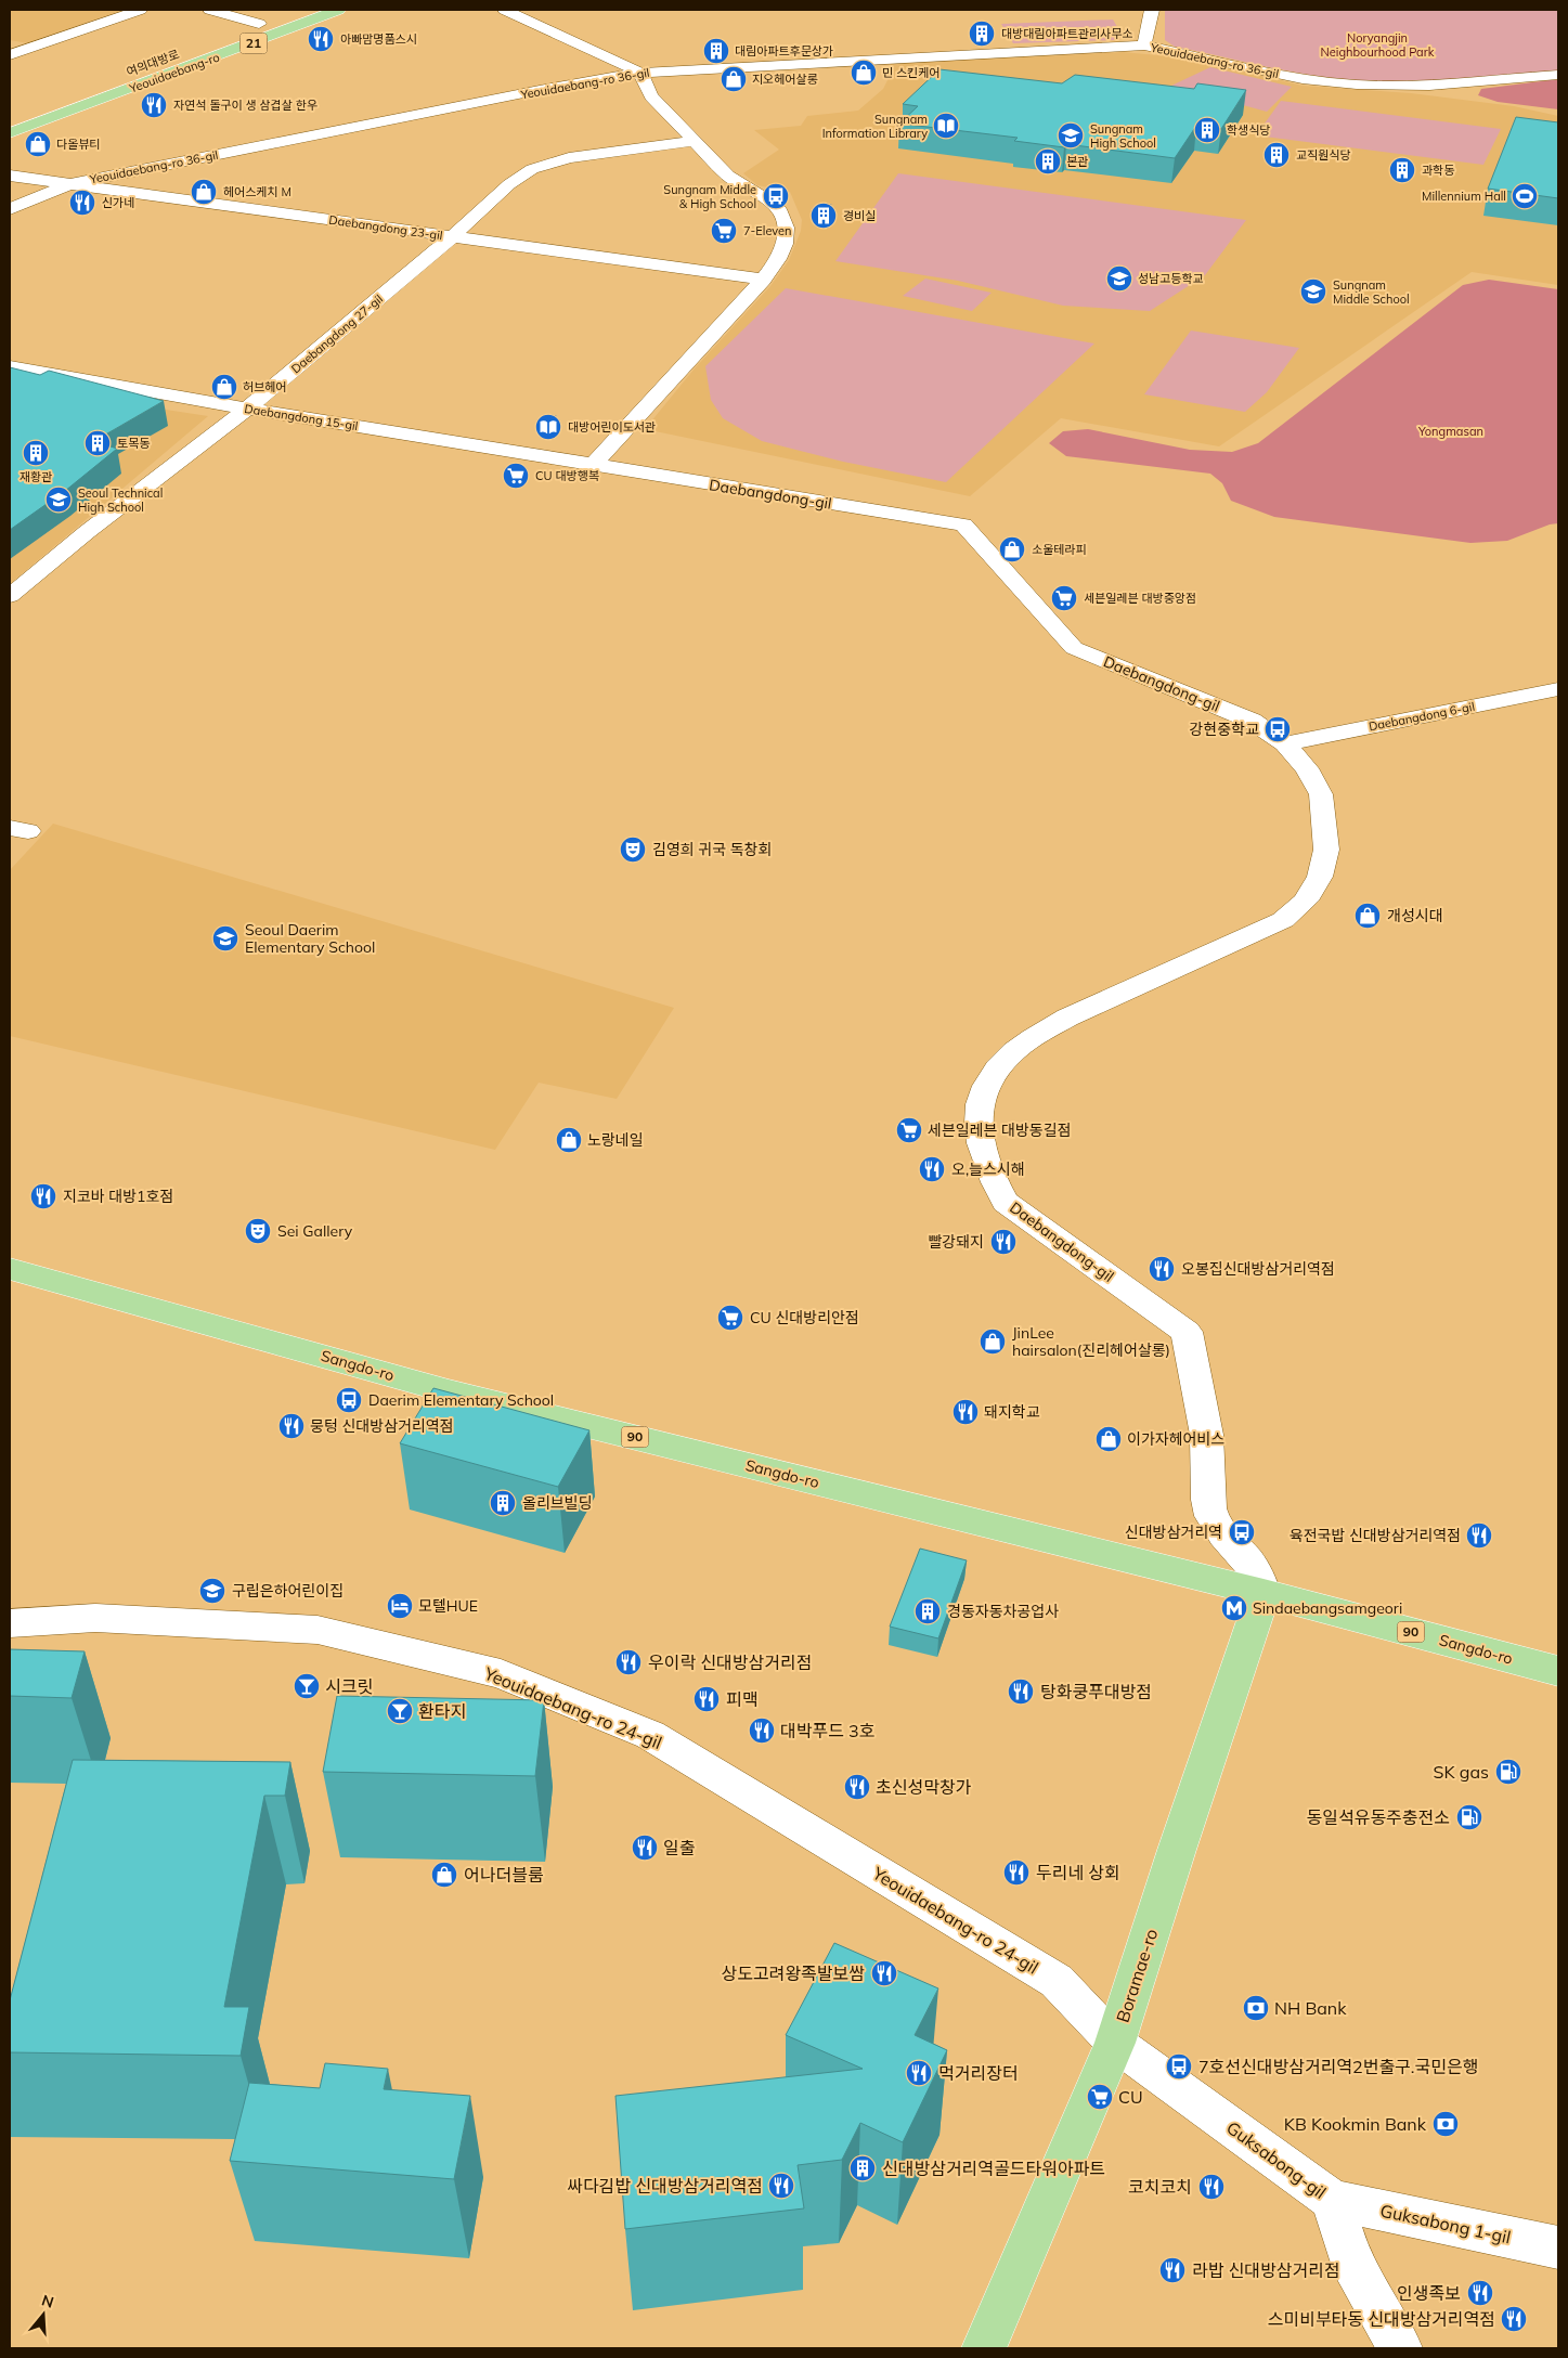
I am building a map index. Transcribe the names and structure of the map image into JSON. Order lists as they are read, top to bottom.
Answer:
{
  "streets": {
    "main road": [
      "21",
      "Yeouidaebang-ro",
      "Sangdo-ro",
      "90",
      "Boramae-ro"
    ],
    "street": [
      "Yeouidaebang-ro 36-gil",
      "Daebangdong 23-gil",
      "Daebangdong 27-gil",
      "Daebangdong 15-gil",
      "Daebangdong-gil",
      "Daebangdong 6-gil",
      "Yeouidaebang-ro 24-gil",
      "Guksabong-gil",
      "Guksabong 1-gil"
    ]
  },
  "crossings": [
    ["Yeouidaebang-ro 36-gil", "Daebangdong 23-gil"],
    ["Daebangdong 23-gil", "Daebangdong 27-gil"],
    ["Daebangdong 27-gil", "Daebangdong 15-gil"],
    ["Daebangdong 15-gil", "Daebangdong-gil"],
    ["Daebangdong-gil", "Daebangdong 6-gil"],
    ["Daebangdong-gil", "Sangdo-ro"],
    ["Daebangdong-gil", "Boramae-ro"],
    ["Sangdo-ro", "Boramae-ro"],
    ["Yeouidaebang-ro 24-gil", "Boramae-ro"],
    ["Yeouidaebang-ro 24-gil", "Guksabong-gil"],
    ["Boramae-ro", "Guksabong-gil"],
    ["Guksabong-gil", "Guksabong 1-gil"]
  ],
  "parks": ["Noryangjin Neighbourhood Park", "Yongmasan"],
  "places": {
    "building": [
      "대방대림아파트관리사무소",
      "대림아파트후문상가",
      "학생식당",
      "교직원식당",
      "본관",
      "과학동",
      "경비실",
      "토목동",
      "재황관",
      "올리브빌딩",
      "경동자동차공업사",
      "신대방삼거리역골드타워아파트"
    ],
    "restaurant": [
      "아빠맘명품스시",
      "자연석 돌구이 생 삼겹살 한우",
      "신가네",
      "오,늘스시해",
      "지코바 대방1호점",
      "빨강돼지",
      "오봉집신대방삼거리역점",
      "돼지학교",
      "뭉텅 신대방삼거리역점",
      "육전국밥 신대방삼거리역점",
      "우이락 신대방삼거리점",
      "탕화쿵푸대방점",
      "피맥",
      "대박푸드 3호",
      "초신성막창가",
      "일출",
      "두리네 상회",
      "상도고려왕족발보쌈",
      "먹거리장터",
      "싸다김밥 신대방삼거리역점",
      "코치코치",
      "라밥 신대방삼거리점",
      "인생족보",
      "스미비부타동 신대방삼거리역점"
    ],
    "shop": [
      "민 스킨케어",
      "지오헤어살롱",
      "다올뷰티",
      "헤어스케치 M",
      "허브헤어",
      "소울테라피",
      "개성시대",
      "노랑네일",
      "JinLee hairsalon(진리헤어살롱)",
      "이가자헤어비스",
      "어나더블룸"
    ],
    "library": ["Sungnam Information Library", "대방어린이도서관"],
    "school or university": [
      "Sungnam High School",
      "성남고등학교",
      "Sungnam Middle School",
      "Seoul Technical High School",
      "Seoul Daerim Elementary School",
      "구립은하어린이집"
    ],
    "bus stop": [
      "Sungnam Middle & High School",
      "강현중학교",
      "Daerim Elementary School",
      "신대방삼거리역",
      "7호선신대방삼거리역2번출구.국민은행"
    ],
    "sports": ["Millennium Hall"],
    "supermarket": [
      "7-Eleven",
      "CU 대방행복",
      "세븐일레븐 대방중앙점",
      "세븐일레븐 대방동길점",
      "CU 신대방리안점",
      "CU"
    ],
    "theatre": ["김영희 귀국 독창회", "Sei Gallery"],
    "hotel": ["모텔HUE"],
    "metro station": ["Sindaebangsamgeori"],
    "bar": ["시크릿", "환타지"],
    "fuel station": ["SK gas", "동일석유동주충전소"],
    "bank": ["NH Bank", "KB Kookmin Bank"]
  },
  "north": "top"
}
